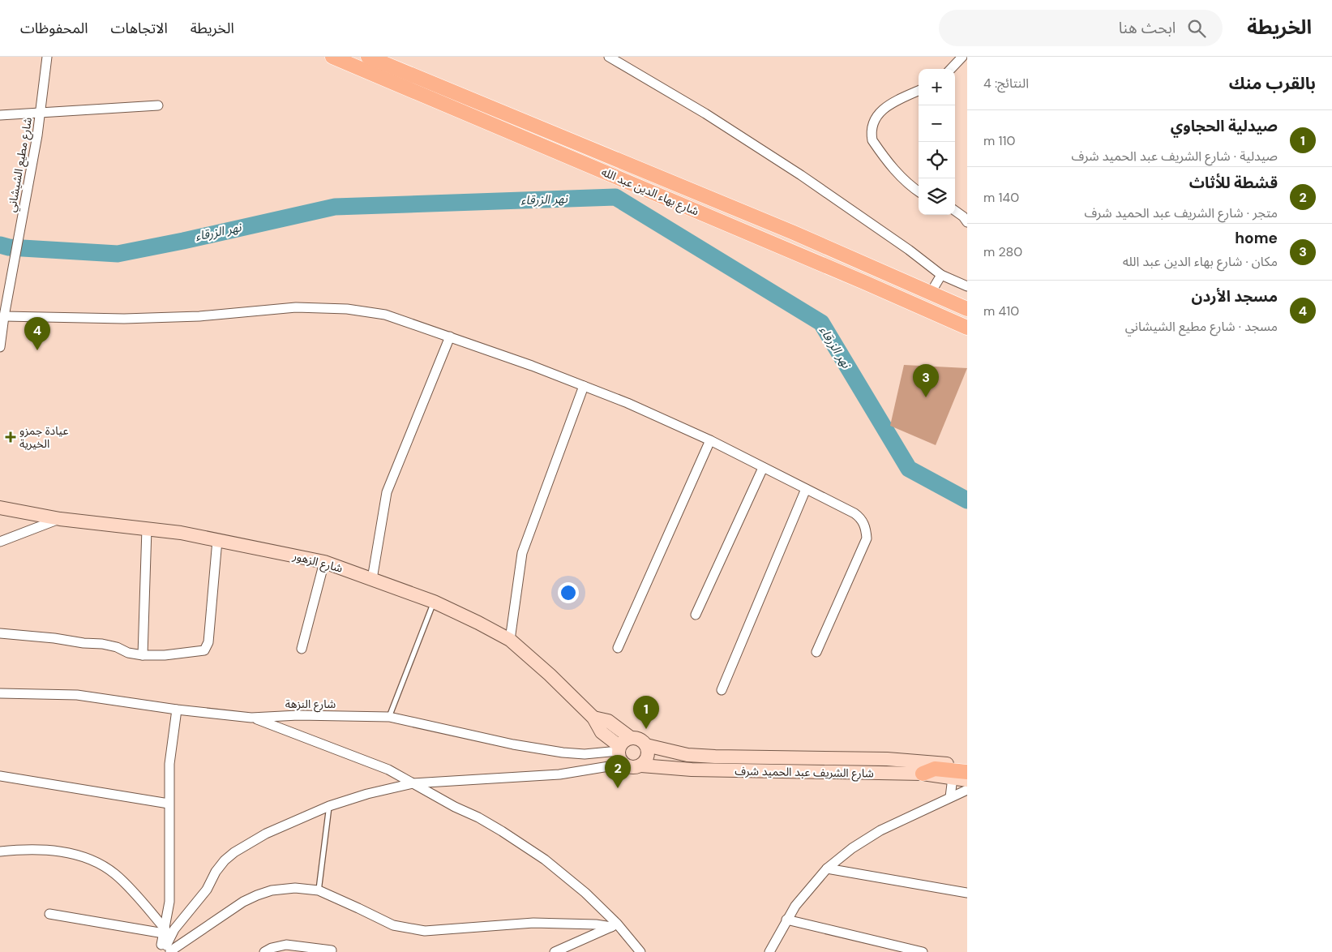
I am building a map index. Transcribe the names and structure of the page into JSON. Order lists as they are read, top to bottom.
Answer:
{
  "streets": {
    "main road": ["شارع بهاء الدين عبد الله", "شارع الزهور", "شارع الشريف عبد الحميد شرف"],
    "street": ["شارع مطيع الشيشاني", "شارع النزهة"]
  },
  "crossings": [
    ["شارع الزهور", "شارع النزهة"],
    ["شارع الزهور", "شارع الشريف عبد الحميد شرف"],
    ["شارع النزهة", "شارع الشريف عبد الحميد شرف"]
  ],
  "water": ["نهر الزرقاء"],
  "places": {
    "health": ["عيادة جمزو الخيرية"]
  },
  "page": {
    "header": "الخريطة",
    "search": "ابحث هنا",
    "nav": ["الخريطة", "الاتجاهات", "المحفوظات"],
    "heading": ["بالقرب منك", "النتائج: 4"],
    "map_buttons": ["+", "−"],
    "list": [
      {
        "mark": "1",
        "name": "صيدلية الحجاوي",
        "note": "صيدلية · شارع الشريف عبد الحميد شرف",
        "value": "110 m"
      },
      {
        "mark": "2",
        "name": "قشطة للأثاث",
        "note": "متجر · شارع الشريف عبد الحميد شرف",
        "value": "140 m"
      },
      {
        "mark": "3",
        "name": "home",
        "note": "مكان · شارع بهاء الدين عبد الله",
        "value": "280 m"
      },
      {
        "mark": "4",
        "name": "مسجد الأردن",
        "note": "مسجد · شارع مطيع الشيشاني",
        "value": "410 m"
      }
    ],
    "pins": [
      "4",
      "3",
      "1",
      "2"
    ]
  }
}
